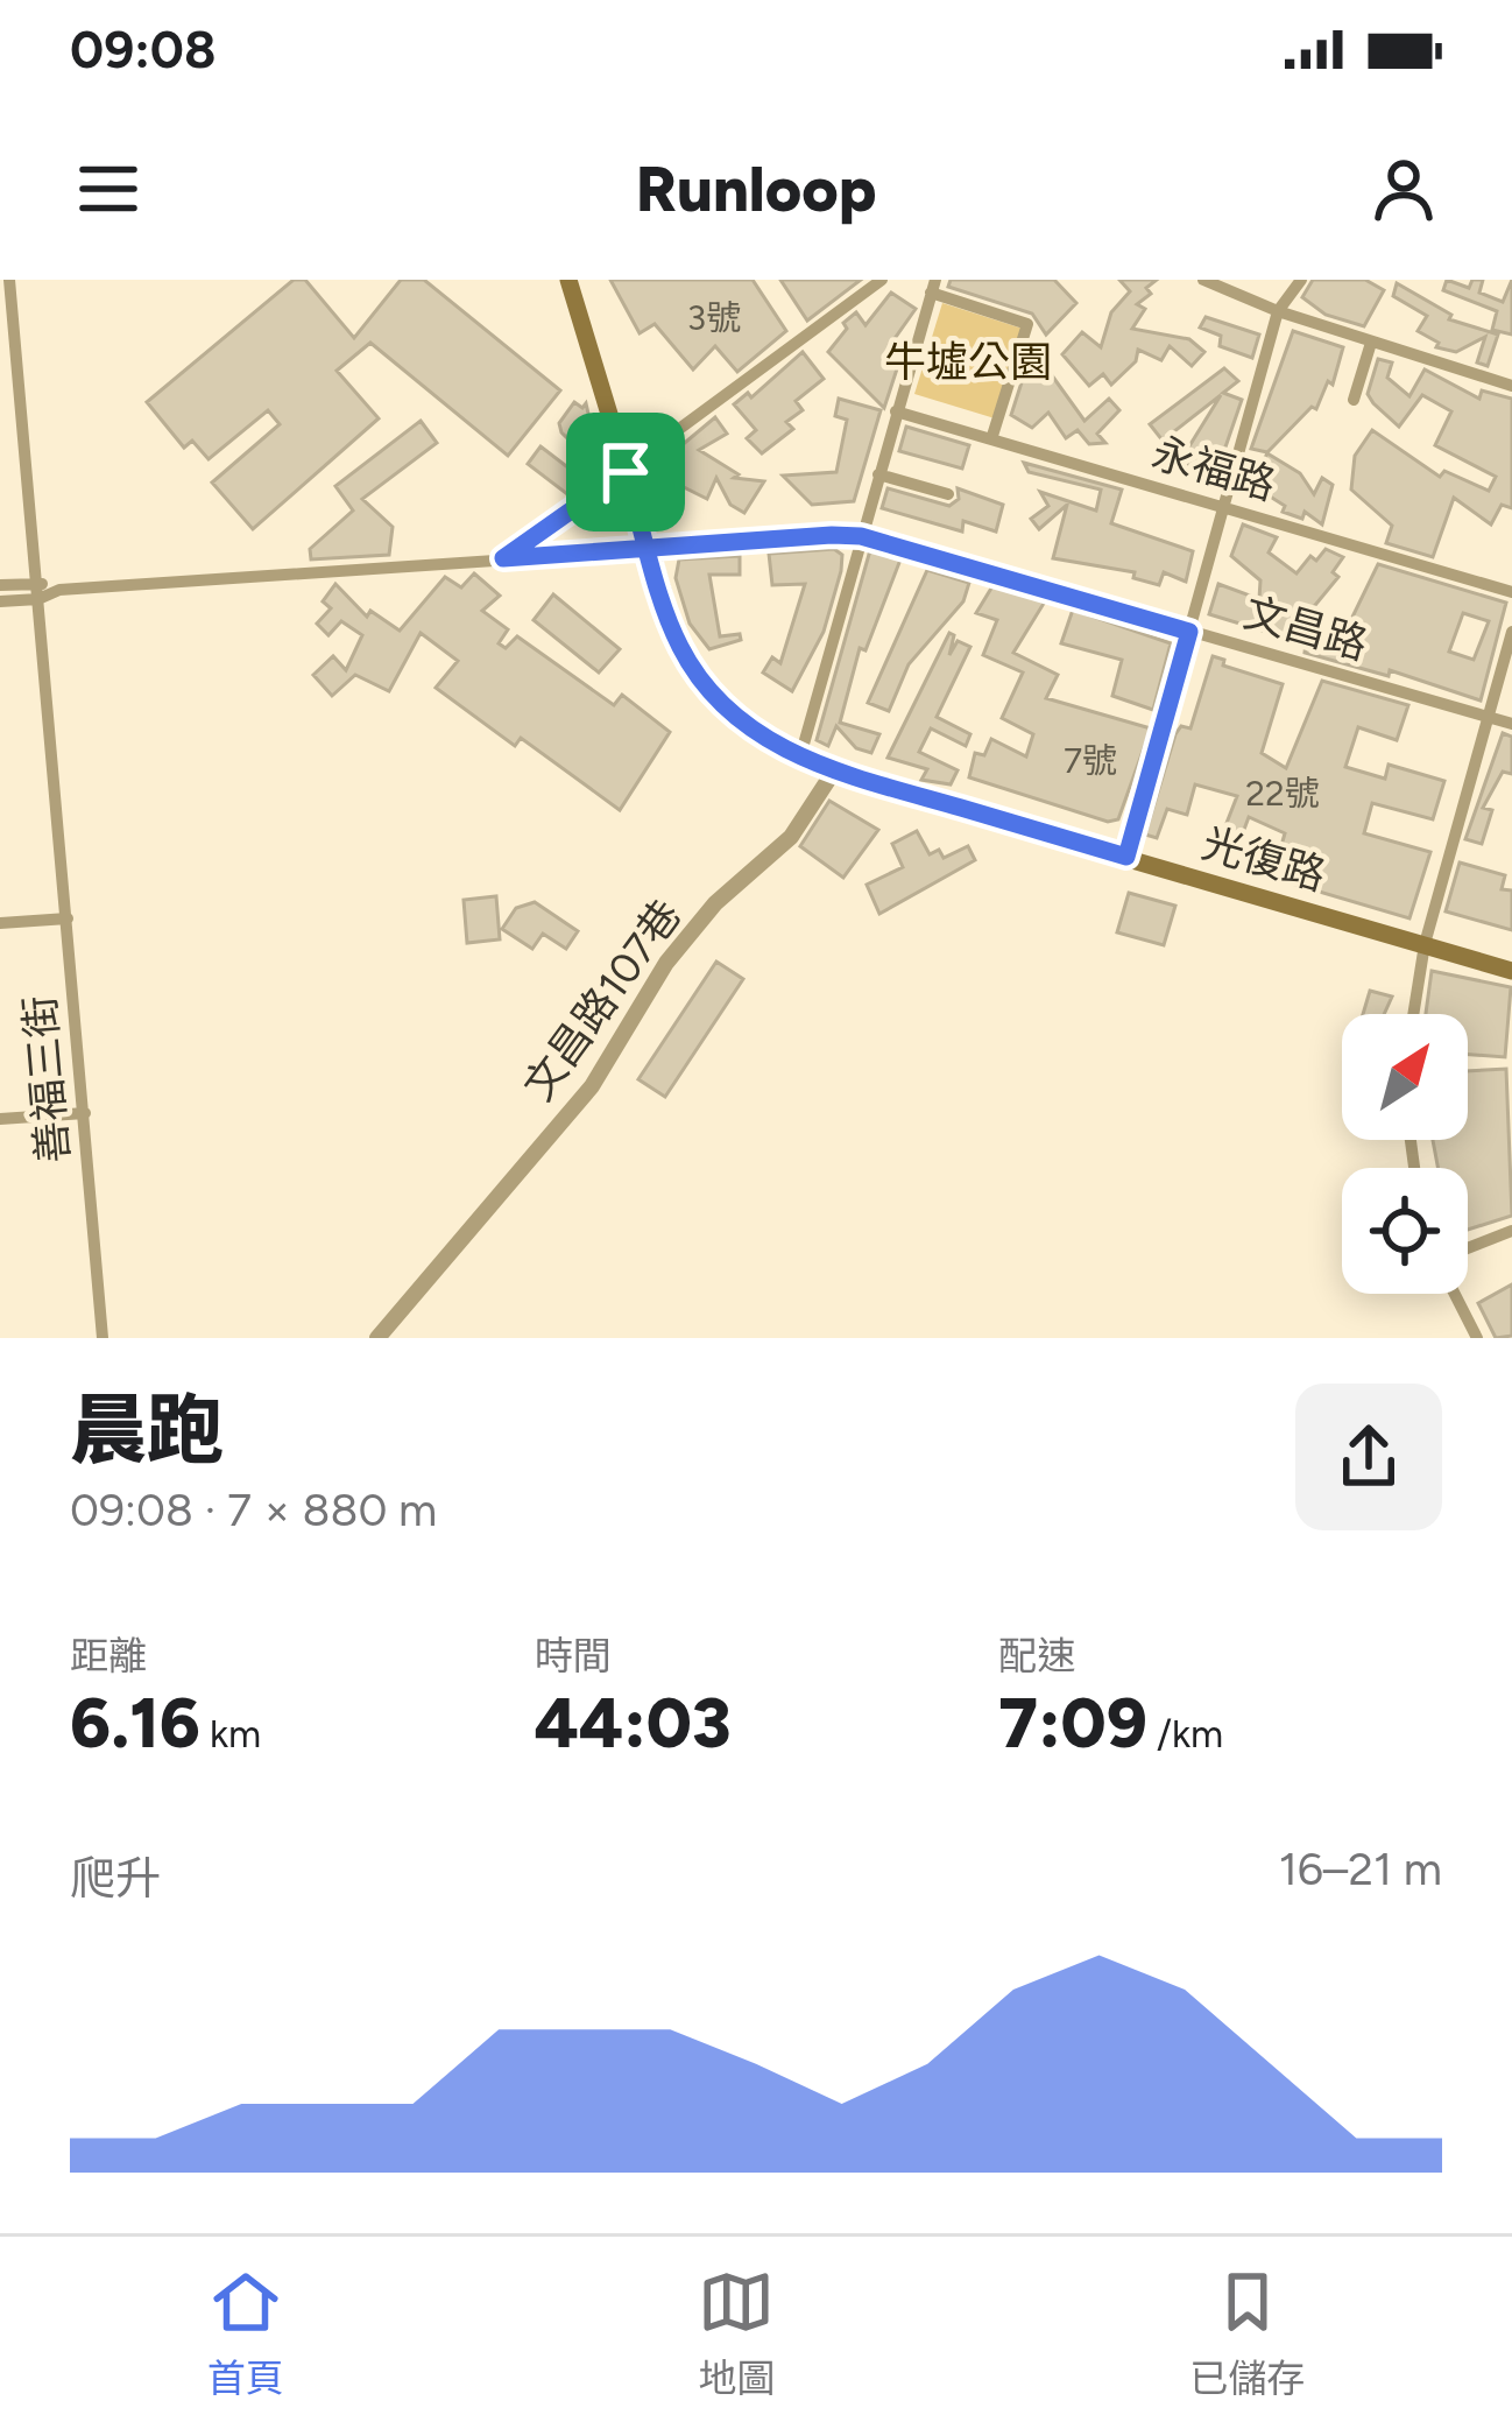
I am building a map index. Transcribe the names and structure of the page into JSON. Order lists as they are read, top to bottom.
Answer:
{
  "streets": {
    "main road": ["光復路"],
    "street": [
      "永福路",
      "文昌路",
      "文昌路107巷",
      "善福三街"
    ]
  },
  "crossings": [
    ["文昌路", "光復路"],
    ["文昌路", "善福三街"],
    ["光復路", "文昌路107巷"]
  ],
  "parks": ["牛墟公園"],
  "house_numbers": ["3號", "7號", "22號"],
  "north": "top right",
  "page": {
    "status": "09:08",
    "header": "Runloop",
    "heading": ["晨跑", "09:08 · 7 × 880 m"],
    "stats": [
      ["距離", "6.16 km"],
      ["時間", "44:03"],
      ["配速", "7:09 /km"]
    ],
    "chart": ["爬升", "16–21 m"],
    "tabs": ["首頁", "地圖", "已儲存"]
  }
}
